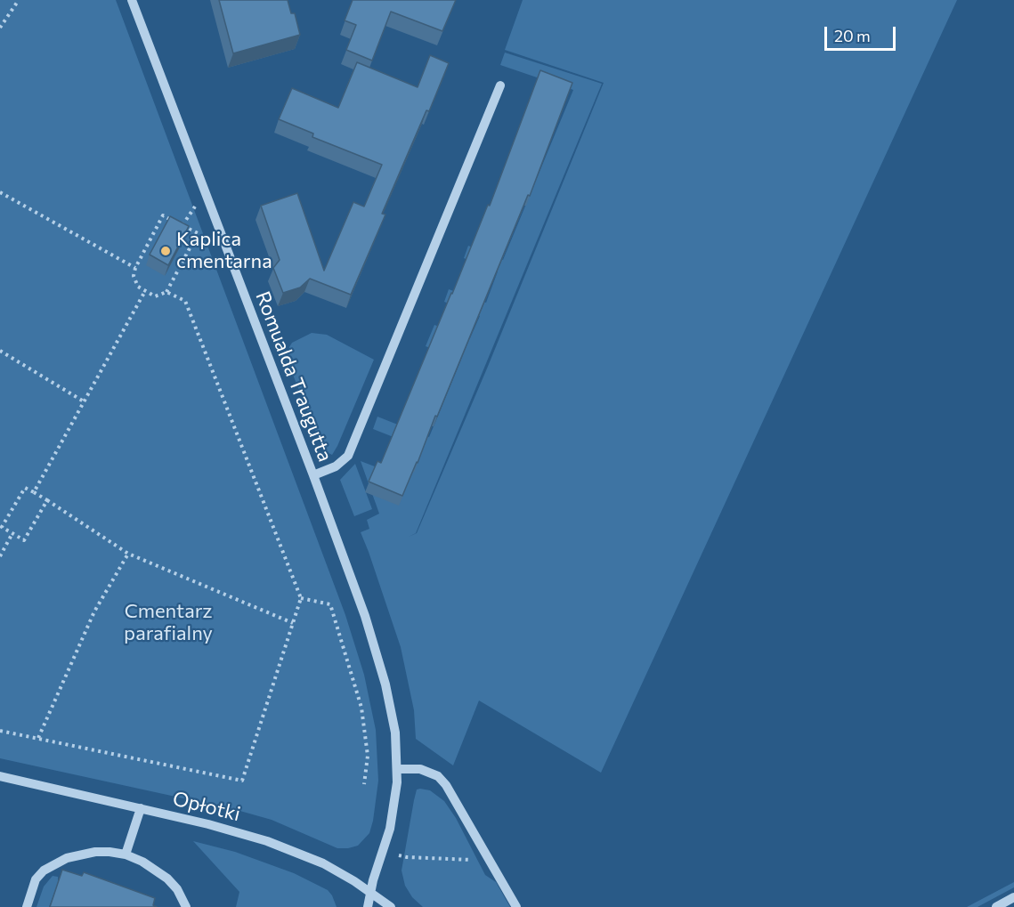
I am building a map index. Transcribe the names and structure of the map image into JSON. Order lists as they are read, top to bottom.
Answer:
{
  "streets": {
    "street": ["Romualda Traugutta", "Opłotki"]
  },
  "crossings": [
    ["Romualda Traugutta", "Opłotki"]
  ],
  "parks": ["Cmentarz parafialny"],
  "places": ["Kaplica cmentarna"],
  "scale_bar": "20 m"
}
